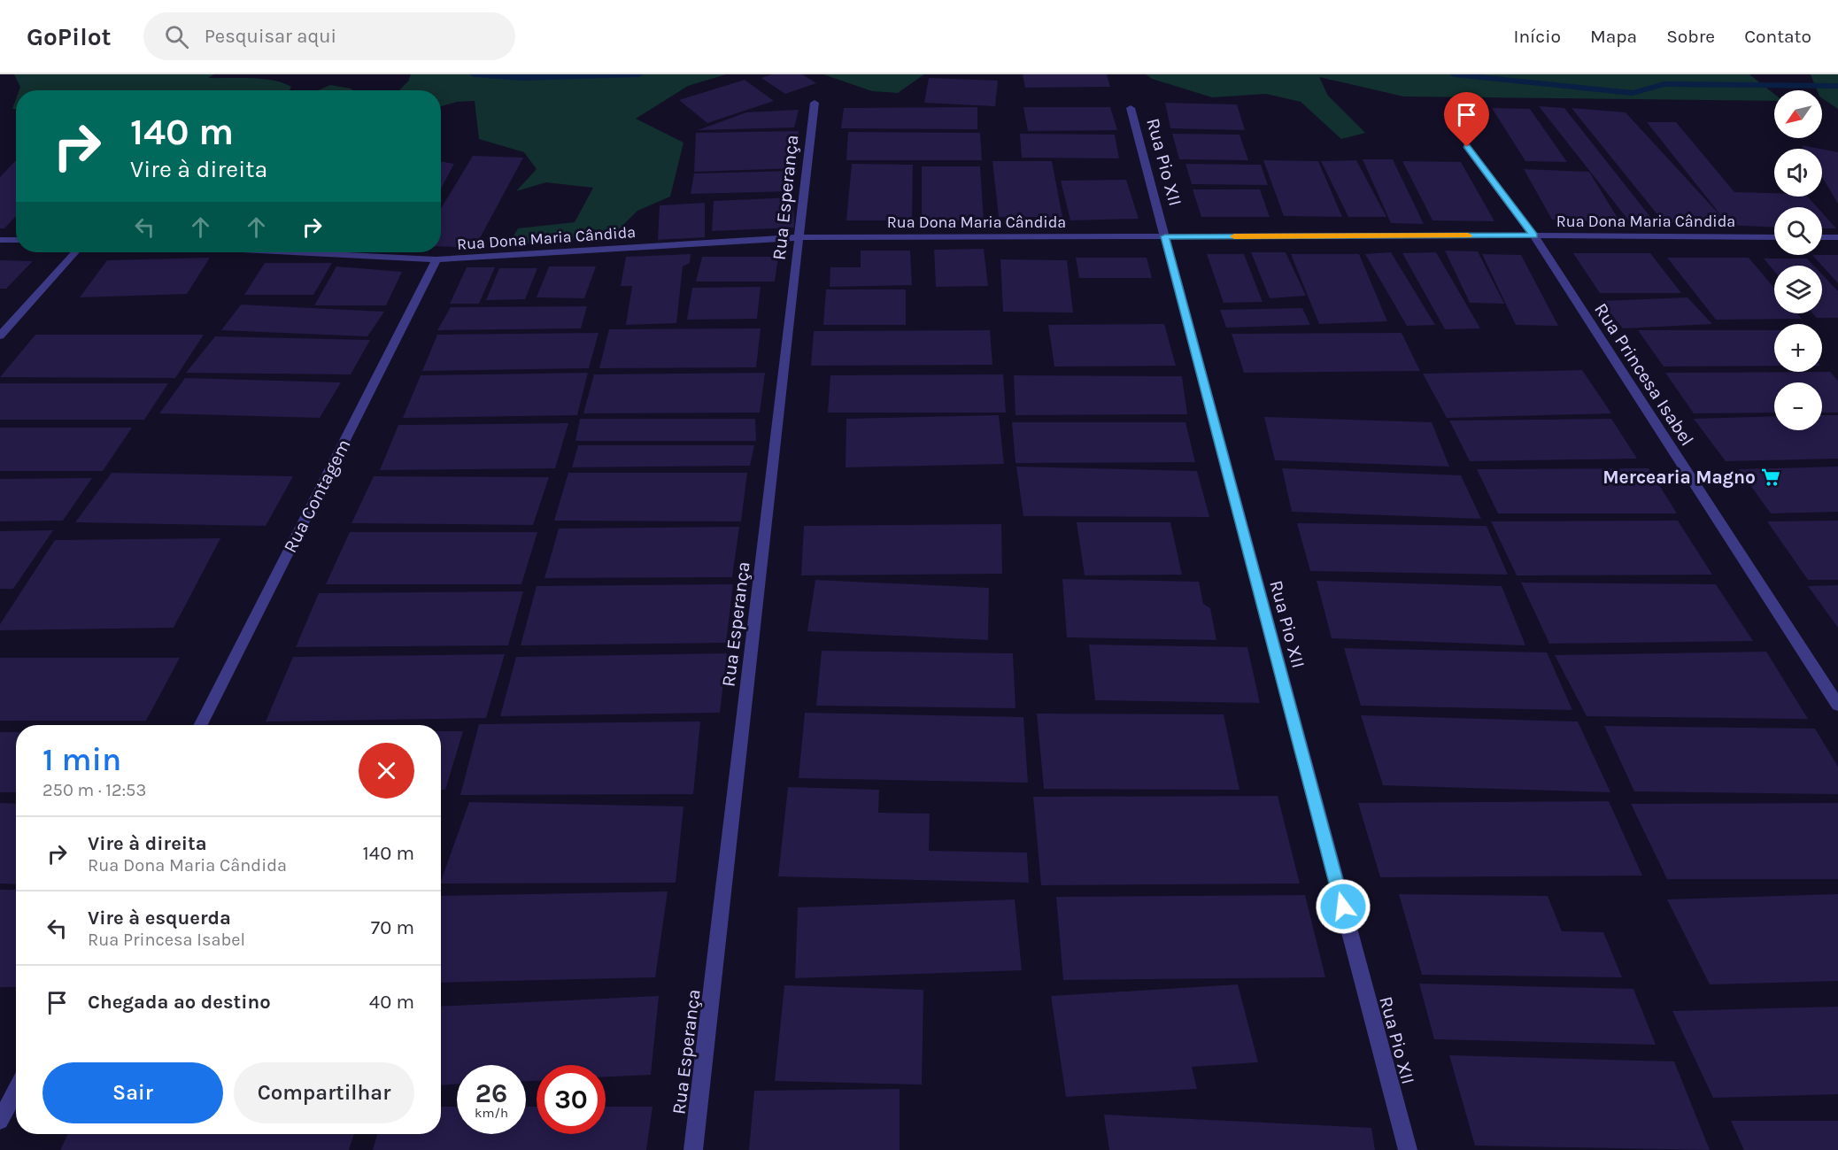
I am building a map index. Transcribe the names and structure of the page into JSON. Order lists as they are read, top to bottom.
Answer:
{
  "streets": {
    "street": [
      "Rua Pio XII",
      "Rua Esperança",
      "Rua Dona Maria Cândida",
      "Rua Princesa Isabel",
      "Rua Contagem"
    ]
  },
  "crossings": [
    ["Rua Pio XII", "Rua Dona Maria Cândida"],
    ["Rua Esperança", "Rua Dona Maria Cândida"],
    ["Rua Dona Maria Cândida", "Rua Princesa Isabel"],
    ["Rua Dona Maria Cândida", "Rua Contagem"]
  ],
  "places": {
    "supermarket": ["Mercearia Magno"]
  },
  "north": "bottom left",
  "page": {
    "header": "GoPilot",
    "search": "Pesquisar aqui",
    "nav": [
      "Início",
      "Mapa",
      "Sobre",
      "Contato"
    ],
    "map_buttons": ["+", "−"],
    "turn": ["140 m", "Vire à direita"],
    "heading": ["1 min", "250 m · 12:53"],
    "list": [
      {
        "name": "Vire à direita",
        "note": "Rua Dona Maria Cândida",
        "value": "140 m"
      },
      {
        "name": "Vire à esquerda",
        "note": "Rua Princesa Isabel",
        "value": "70 m"
      },
      {
        "name": "Chegada ao destino",
        "value": "40 m"
      }
    ],
    "buttons": ["Sair", "Compartilhar"],
    "speed": "26 km/h",
    "limit": "30"
  }
}
